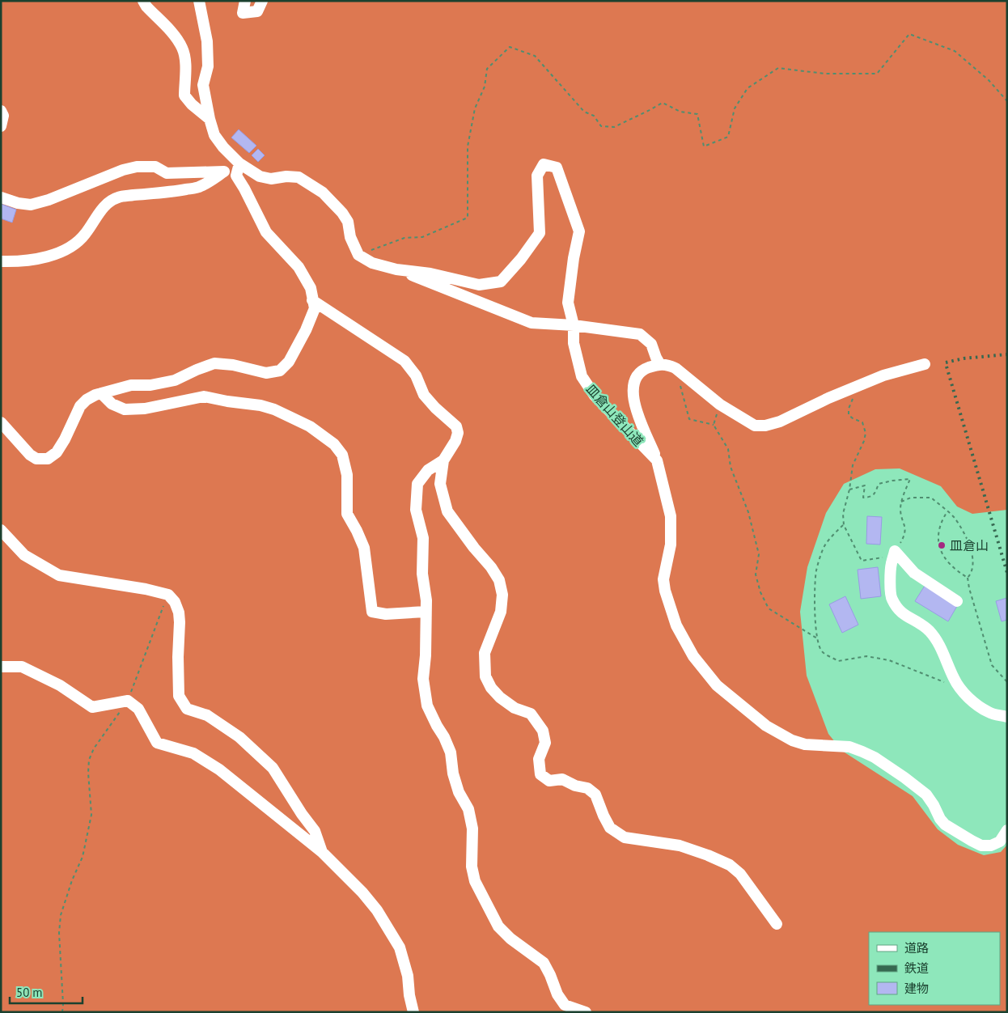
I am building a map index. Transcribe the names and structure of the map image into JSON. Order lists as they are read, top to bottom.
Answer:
{
  "streets": {
    "street": ["皿倉山登山道"]
  },
  "places": ["皿倉山"],
  "legend": ["道路", "鉄道", "建物"],
  "scale_bar": "50 m"
}
